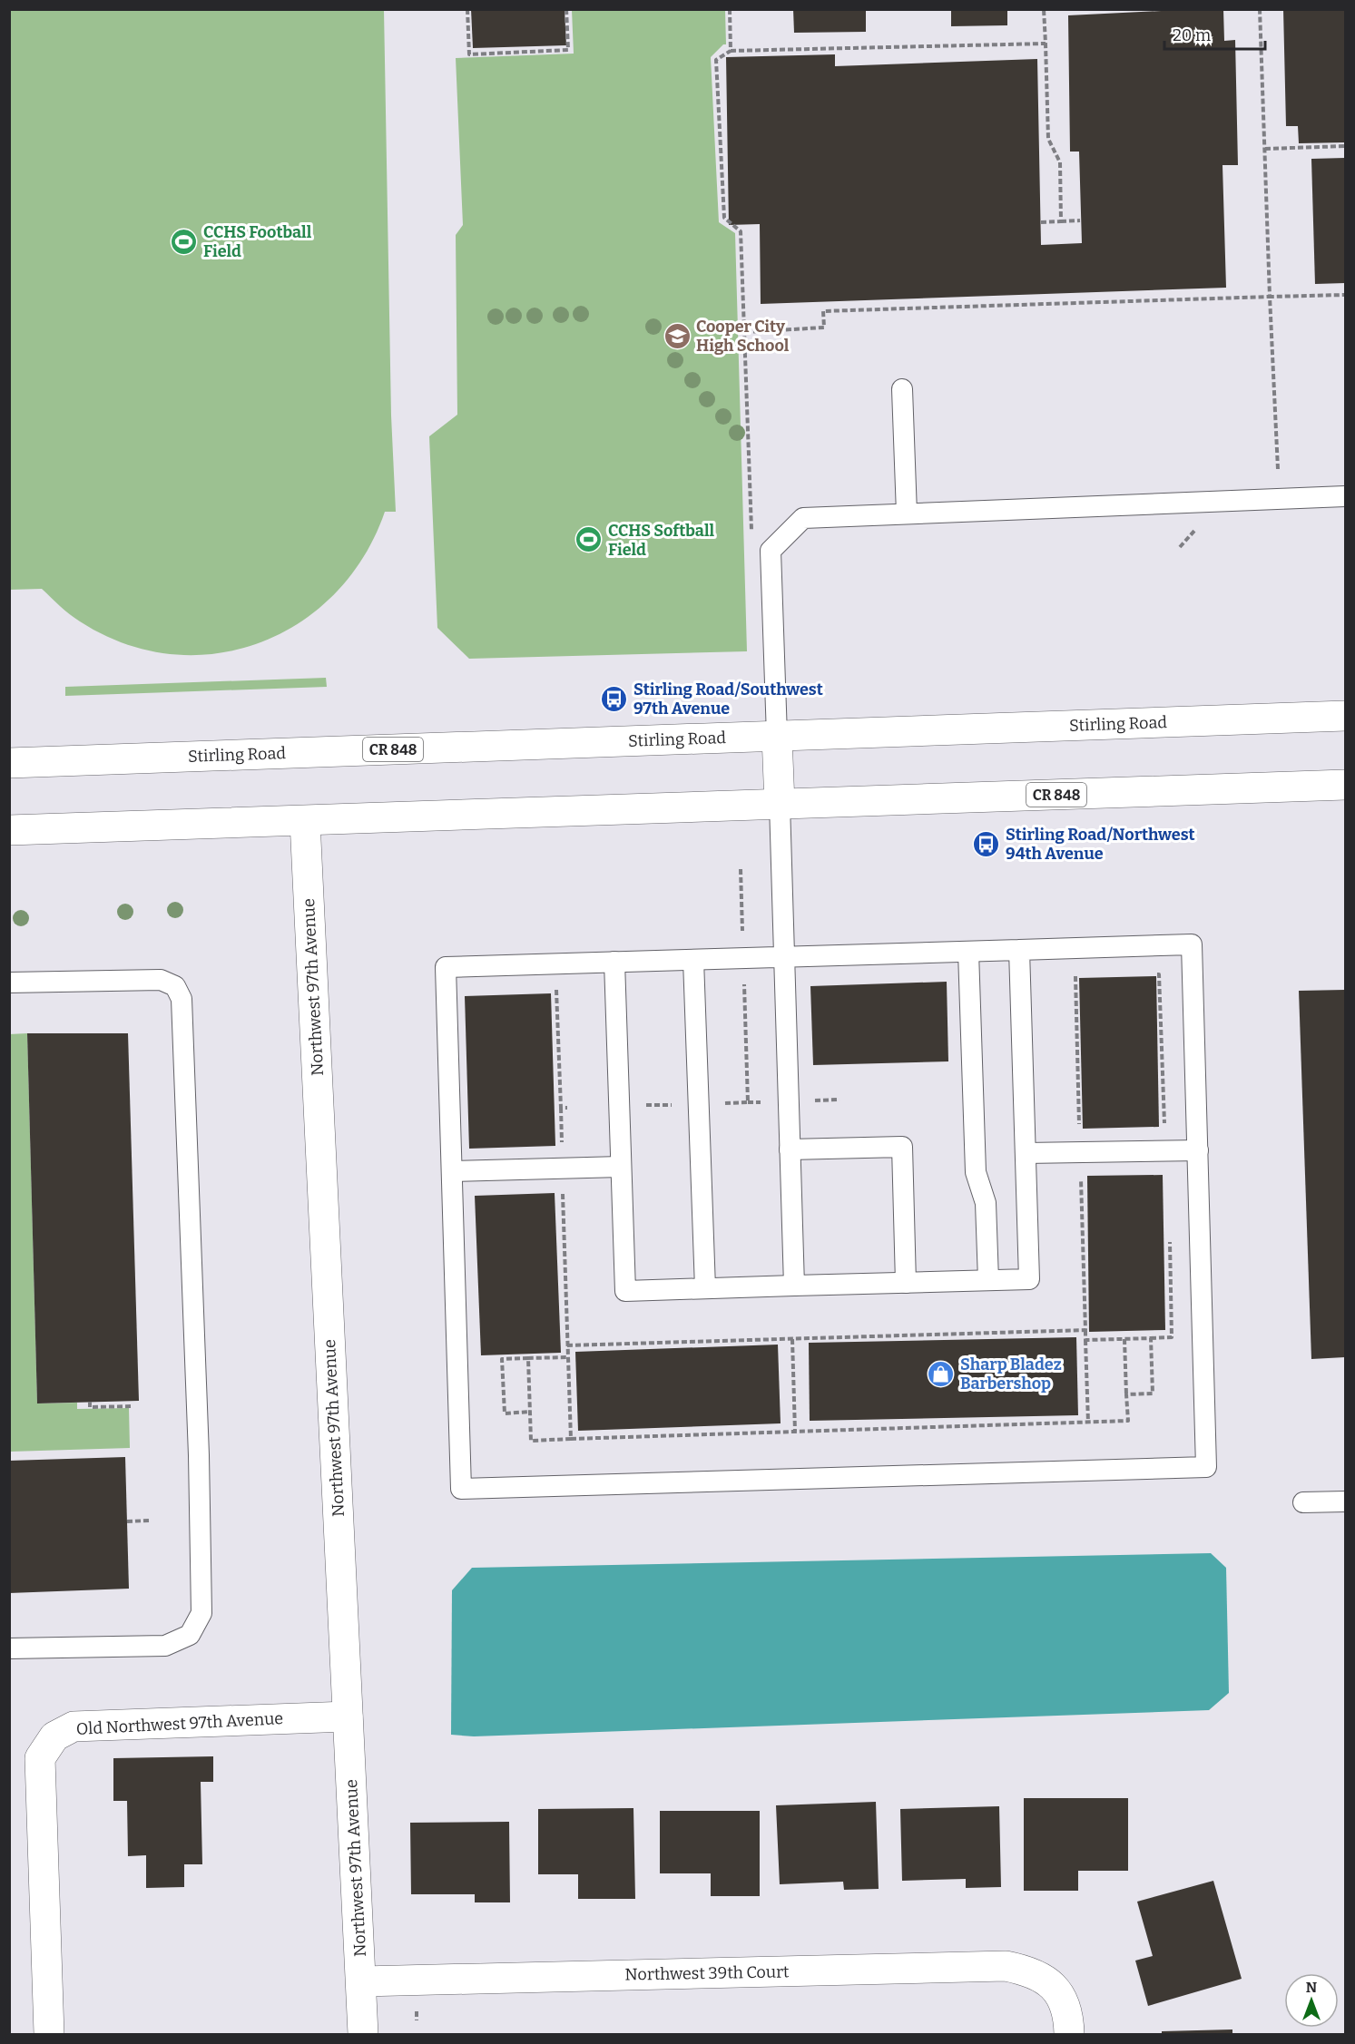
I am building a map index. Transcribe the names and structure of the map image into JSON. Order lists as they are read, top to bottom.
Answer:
{
  "streets": {
    "main road": [
      "Stirling Road",
      "CR 848",
      "Northwest 97th Avenue",
      "Old Northwest 97th Avenue",
      "Northwest 39th Court"
    ]
  },
  "crossings": [
    ["CR 848", "Northwest 97th Avenue"],
    ["Northwest 97th Avenue", "Old Northwest 97th Avenue"],
    ["Northwest 97th Avenue", "Northwest 39th Court"]
  ],
  "places": {
    "sports": ["CCHS Football Field", "CCHS Softball Field"],
    "school or university": ["Cooper City High School"],
    "bus stop": ["Stirling Road/Southwest 97th Avenue", "Stirling Road/Northwest 94th Avenue"],
    "shop": ["Sharp Bladez Barbershop"]
  },
  "scale_bar": "20 m",
  "north": "top"
}
